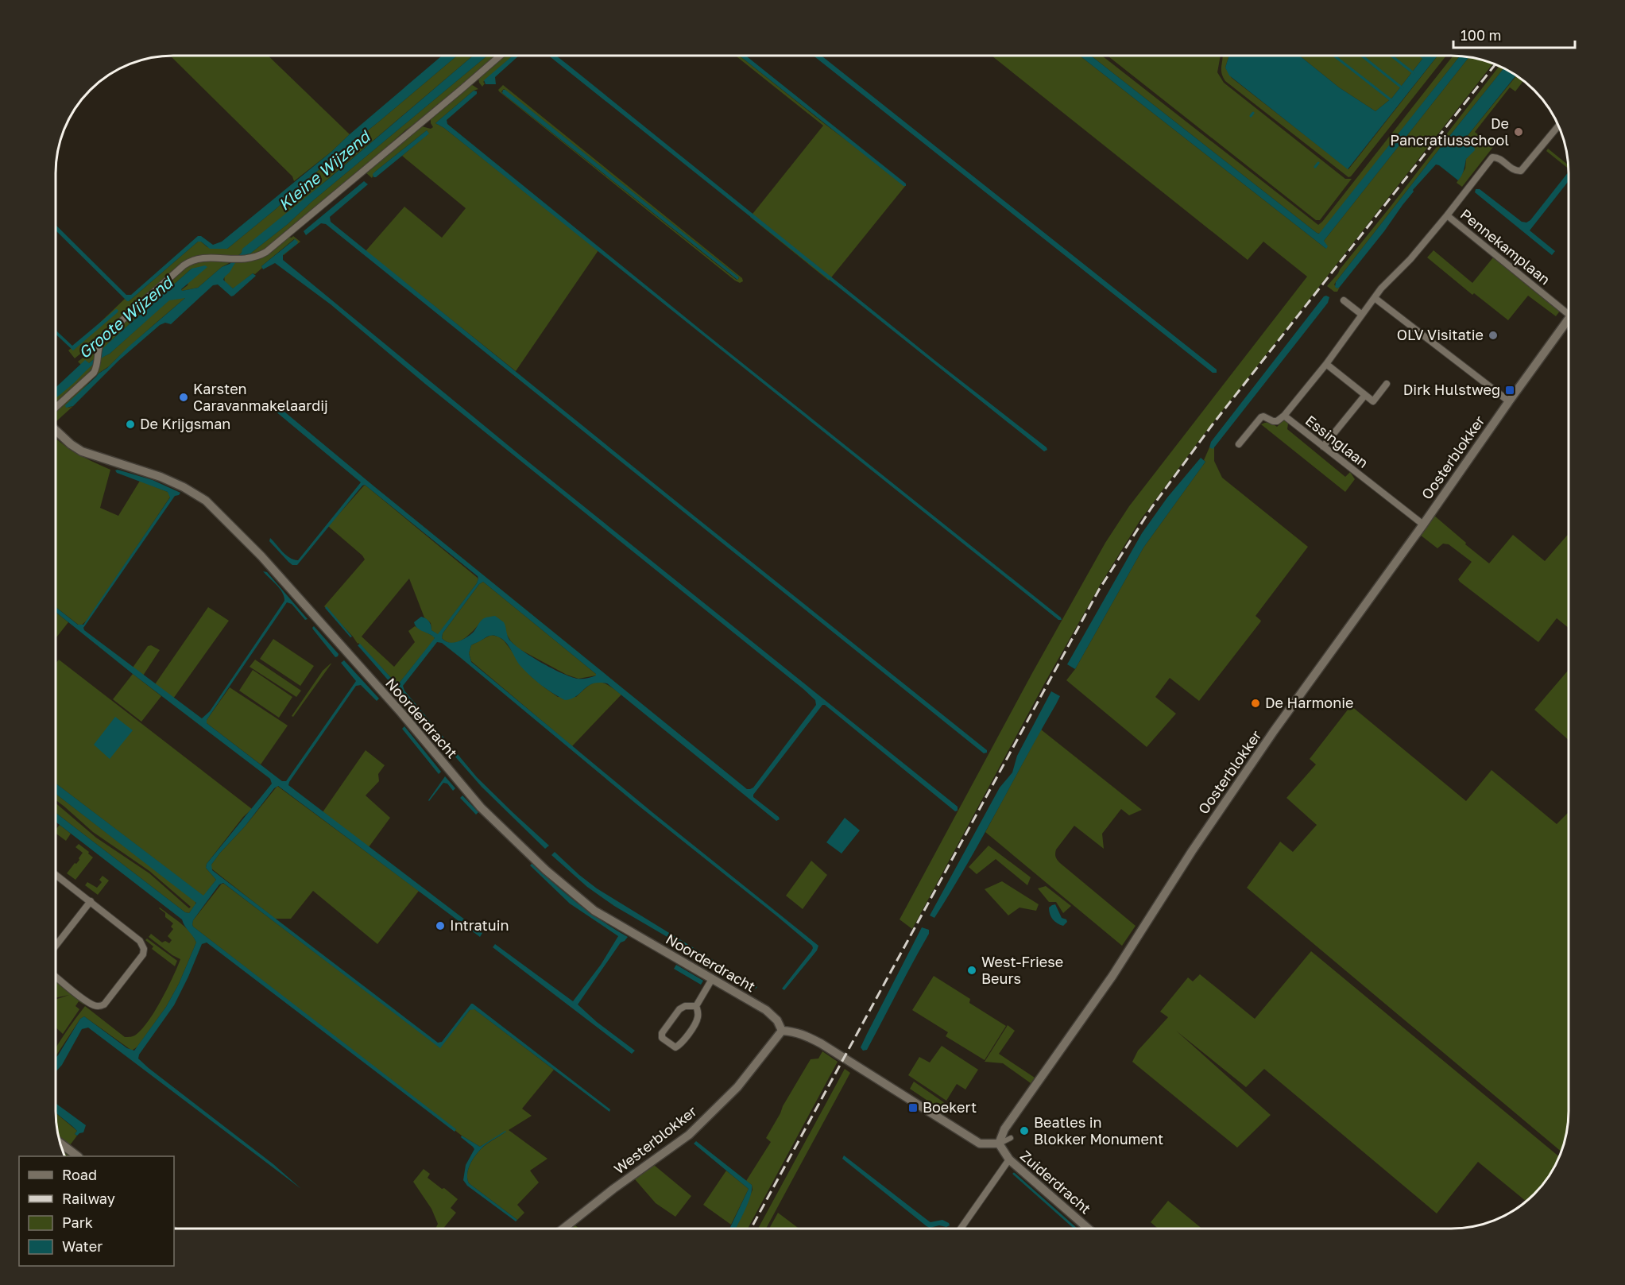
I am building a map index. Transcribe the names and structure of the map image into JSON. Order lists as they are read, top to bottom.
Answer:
{
  "streets": {
    "street": [
      "Pennekamplaan",
      "Essinglaan",
      "Oosterblokker",
      "Noorderdracht",
      "Westerblokker",
      "Zuiderdracht"
    ]
  },
  "crossings": [
    ["Pennekamplaan", "Essinglaan"],
    ["Essinglaan", "Oosterblokker"],
    ["Oosterblokker", "Zuiderdracht"],
    ["Noorderdracht", "Westerblokker"]
  ],
  "water": ["Kleine Wijzend", "Groote Wijzend"],
  "places": {
    "other": [
      "De Pancratiusschool",
      "OLV Visitatie",
      "Karsten Caravanmakelaardij",
      "De Krijgsman",
      "De Harmonie",
      "Intratuin",
      "West-Friese Beurs",
      "Beatles in Blokker Monument"
    ],
    "transit": ["Dirk Hulstweg", "Boekert"]
  },
  "legend": [
    "Road",
    "Railway",
    "Park",
    "Water"
  ],
  "scale_bar": "100 m"
}
